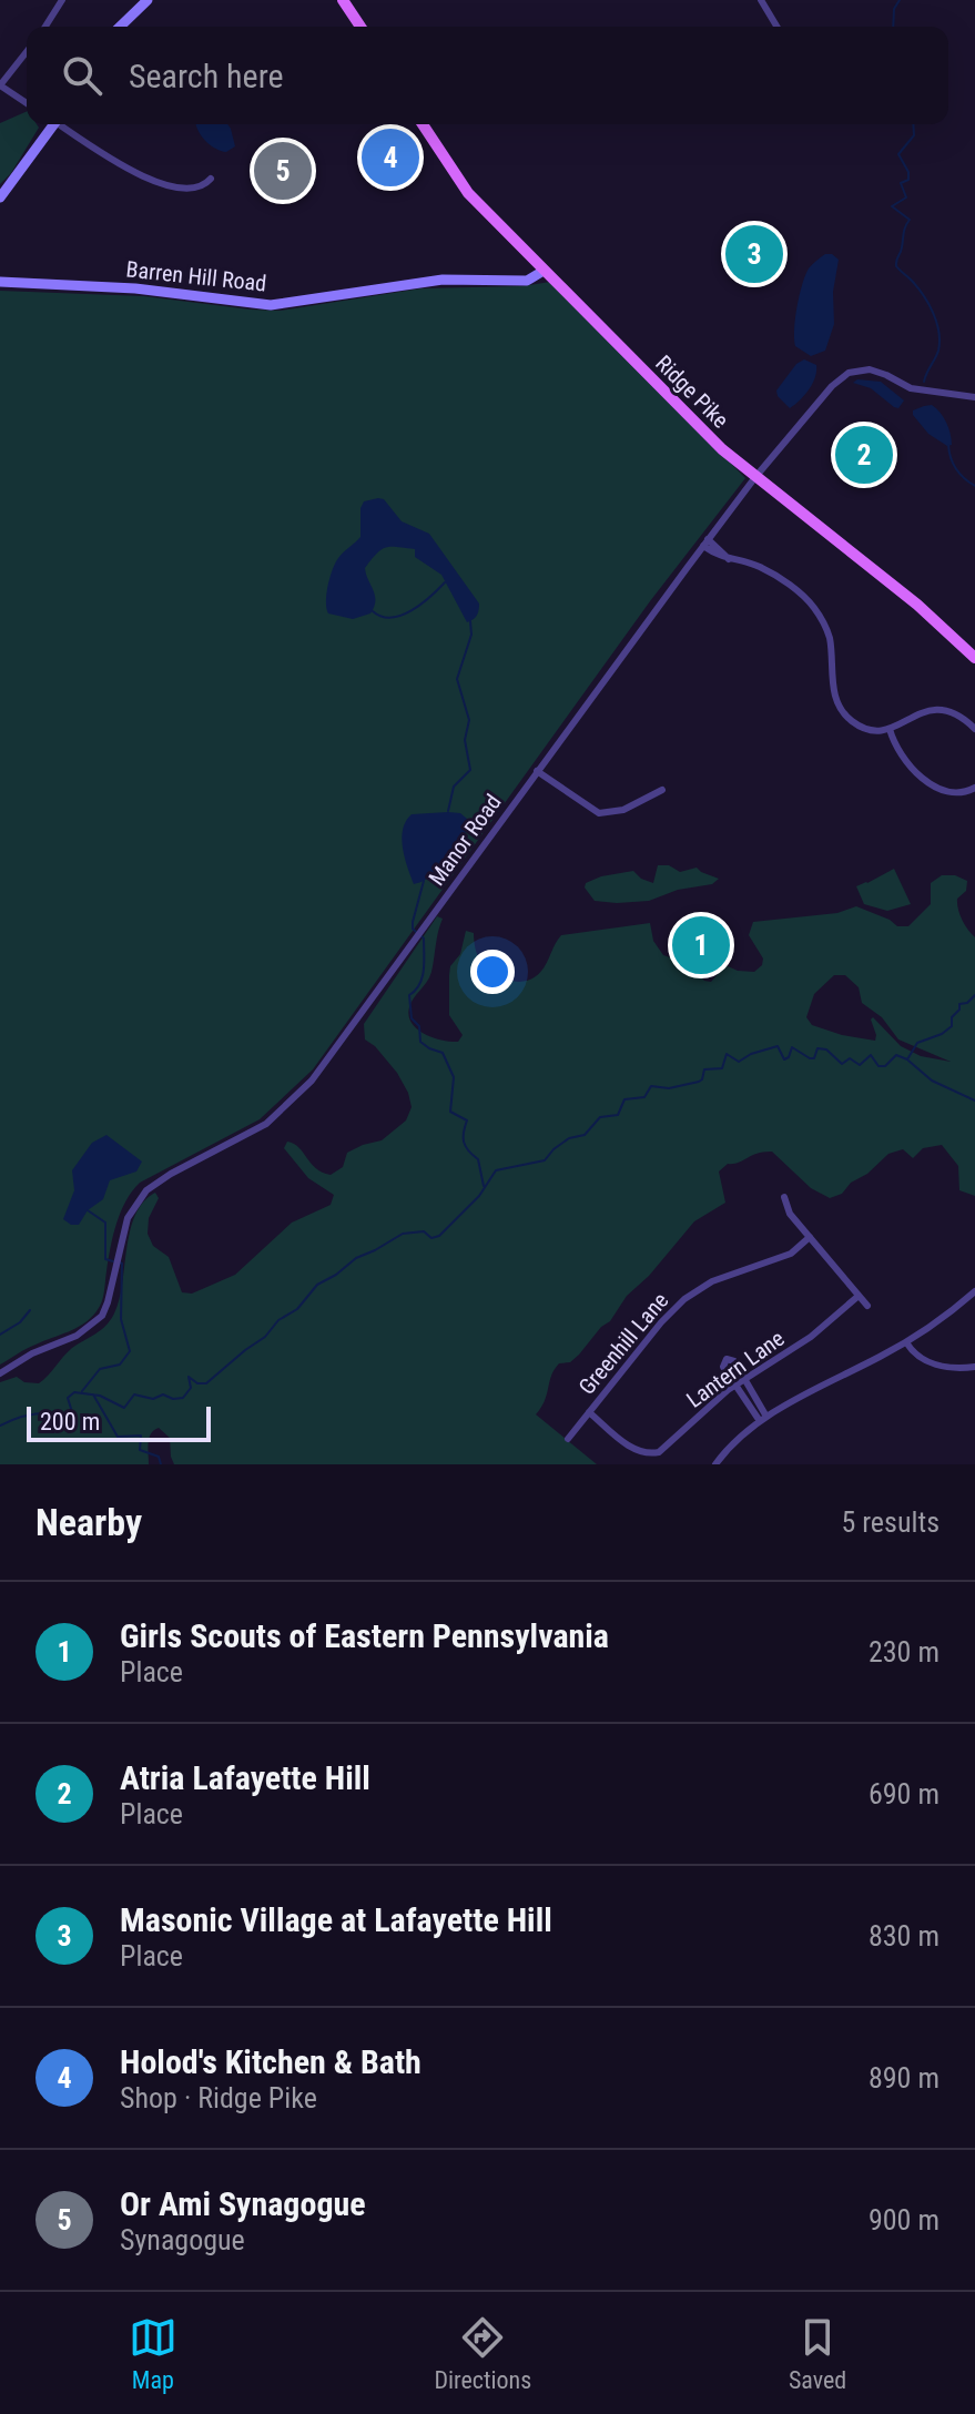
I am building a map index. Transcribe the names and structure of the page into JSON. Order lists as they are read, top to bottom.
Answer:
{
  "streets": {
    "main road": ["Ridge Pike"],
    "street": [
      "Barren Hill Road",
      "Manor Road",
      "Greenhill Lane",
      "Lantern Lane"
    ]
  },
  "crossings": [
    ["Barren Hill Road", "Ridge Pike"],
    ["Ridge Pike", "Manor Road"],
    ["Greenhill Lane", "Lantern Lane"]
  ],
  "scale_bar": "200 m",
  "page": {
    "search": "Search here",
    "pins": [
      "4",
      "5",
      "3",
      "2",
      "1"
    ],
    "scale": "200 m",
    "heading": ["Nearby", "5 results"],
    "list": [
      {
        "mark": "1",
        "name": "Girls Scouts of Eastern Pennsylvania",
        "note": "Place",
        "value": "230 m"
      },
      {
        "mark": "2",
        "name": "Atria Lafayette Hill",
        "note": "Place",
        "value": "690 m"
      },
      {
        "mark": "3",
        "name": "Masonic Village at Lafayette Hill",
        "note": "Place",
        "value": "830 m"
      },
      {
        "mark": "4",
        "name": "Holod's Kitchen & Bath",
        "note": "Shop · Ridge Pike",
        "value": "890 m"
      },
      {
        "mark": "5",
        "name": "Or Ami Synagogue",
        "note": "Synagogue",
        "value": "900 m"
      }
    ],
    "nav": ["Map", "Directions", "Saved"]
  }
}
